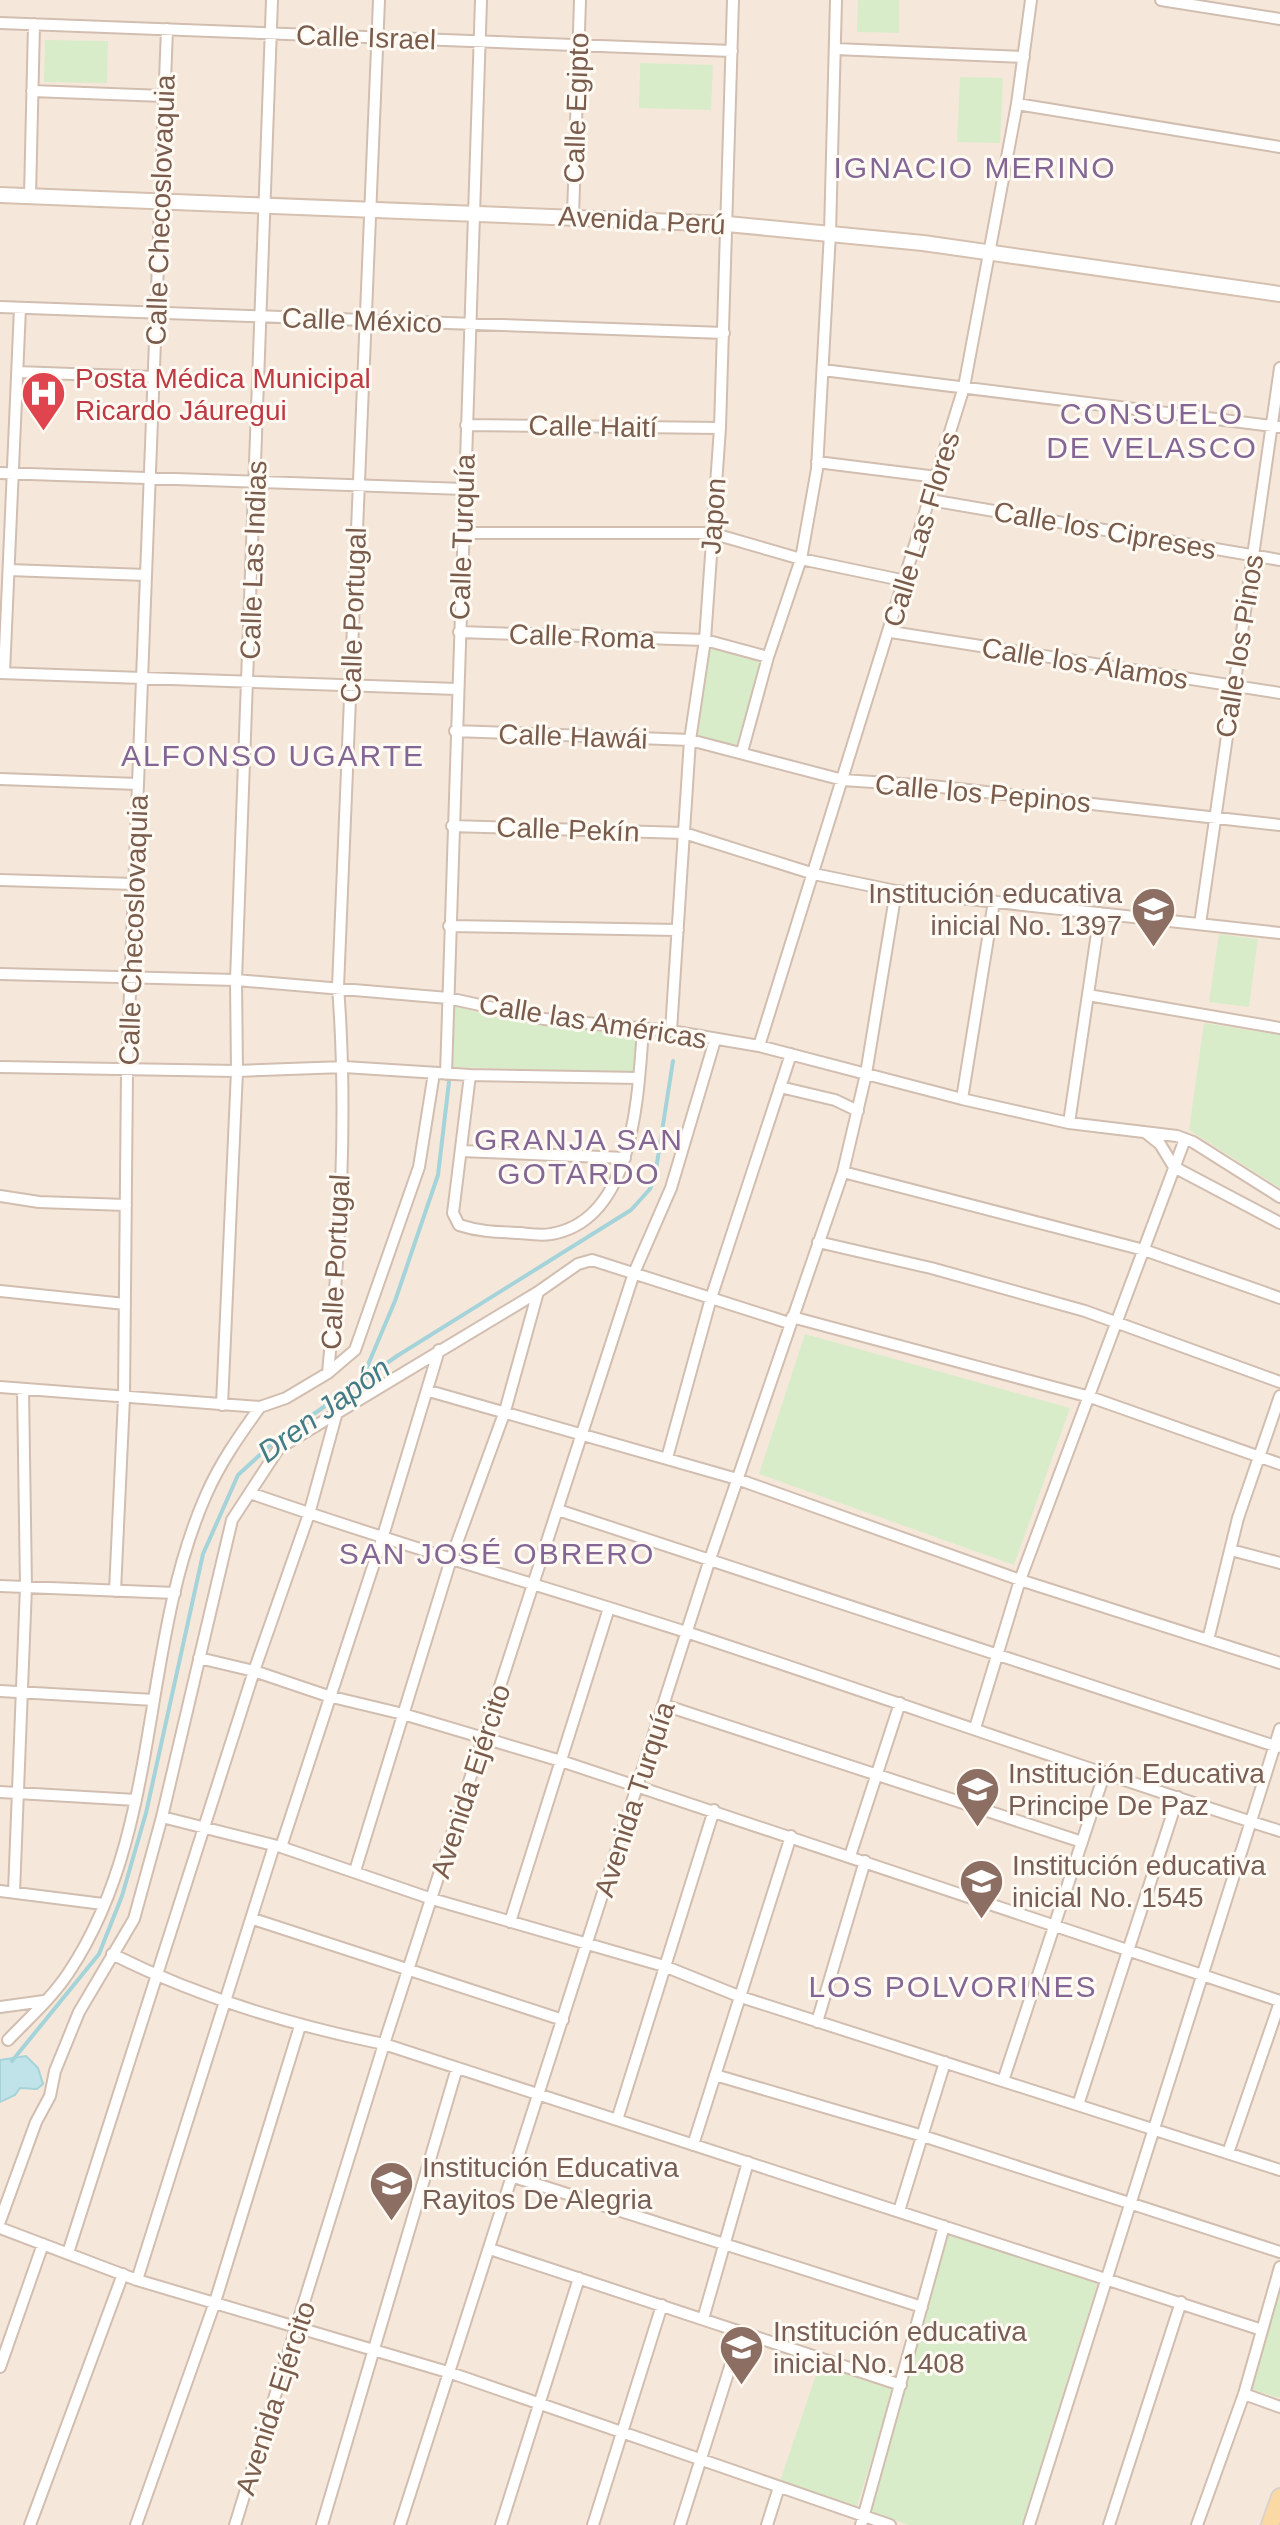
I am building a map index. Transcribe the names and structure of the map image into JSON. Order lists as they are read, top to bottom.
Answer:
{
  "streets": {
    "street": [
      "Calle Israel",
      "Calle Egipto",
      "Calle Checoslovaquia",
      "Avenida Perú",
      "Calle México",
      "Calle Haití",
      "Japon",
      "Calle Las Flores",
      "Calle los Cipreses",
      "Calle Turquía",
      "Calle Las Indias",
      "Calle Portugal",
      "Calle Roma",
      "Calle los Pinos",
      "Calle los Álamos",
      "Calle Hawái",
      "Calle los Pepinos",
      "Calle Pekín",
      "Calle las Américas",
      "Avenida Ejército",
      "Avenida Turquía"
    ]
  },
  "crossings": [
    ["Calle Israel", "Calle Egipto"],
    ["Calle Israel", "Calle Checoslovaquia"],
    ["Calle Israel", "Japon"],
    ["Calle Israel", "Calle Turquía"],
    ["Calle Israel", "Calle Las Indias"],
    ["Calle Israel", "Calle Portugal"],
    ["Calle Egipto", "Avenida Perú"],
    ["Calle Checoslovaquia", "Avenida Perú"],
    ["Calle Checoslovaquia", "Calle México"],
    ["Calle Checoslovaquia", "Calle las Américas"],
    ["Avenida Perú", "Japon"],
    ["Avenida Perú", "Calle Las Flores"],
    ["Avenida Perú", "Calle Turquía"],
    ["Avenida Perú", "Calle Las Indias"],
    ["Avenida Perú", "Calle Portugal"],
    ["Calle México", "Japon"],
    ["Calle México", "Calle Turquía"],
    ["Calle México", "Calle Las Indias"],
    ["Calle México", "Calle Portugal"],
    ["Calle Haití", "Japon"],
    ["Calle Haití", "Calle Turquía"],
    ["Japon", "Calle Roma"],
    ["Japon", "Calle Hawái"],
    ["Japon", "Calle los Pepinos"],
    ["Japon", "Calle Pekín"],
    ["Japon", "Calle las Américas"],
    ["Calle Las Flores", "Calle los Cipreses"],
    ["Calle Las Flores", "Calle los Álamos"],
    ["Calle Las Flores", "Calle los Pepinos"],
    ["Calle Las Flores", "Calle Pekín"],
    ["Calle Las Flores", "Calle las Américas"],
    ["Calle los Cipreses", "Calle los Pinos"],
    ["Calle Turquía", "Calle Roma"],
    ["Calle Turquía", "Calle Hawái"],
    ["Calle Turquía", "Calle Pekín"],
    ["Calle Turquía", "Calle las Américas"],
    ["Calle Las Indias", "Calle las Américas"],
    ["Calle Portugal", "Calle las Américas"],
    ["Calle los Pinos", "Calle los Álamos"],
    ["Calle los Pinos", "Calle los Pepinos"],
    ["Calle los Pinos", "Calle Pekín"],
    ["Calle Hawái", "Calle los Pepinos"],
    ["Calle Pekín", "Avenida Turquía"],
    ["Calle las Américas", "Avenida Ejército"],
    ["Calle las Américas", "Avenida Turquía"]
  ],
  "districts": [
    "IGNACIO MERINO",
    "CONSUELO DE VELASCO",
    "ALFONSO UGARTE",
    "GRANJA SAN GOTARDO",
    "SAN JOSÉ OBRERO",
    "LOS POLVORINES"
  ],
  "water": ["Dren Japón"],
  "places": {
    "hospital": ["Posta Médica Municipal Ricardo Jáuregui"],
    "school or university": [
      "Institución educativa inicial No. 1397",
      "Institución Educativa Principe De Paz",
      "Institución educativa inicial No. 1545",
      "Institución Educativa Rayitos De Alegria",
      "Institución educativa inicial No. 1408"
    ]
  }
}
